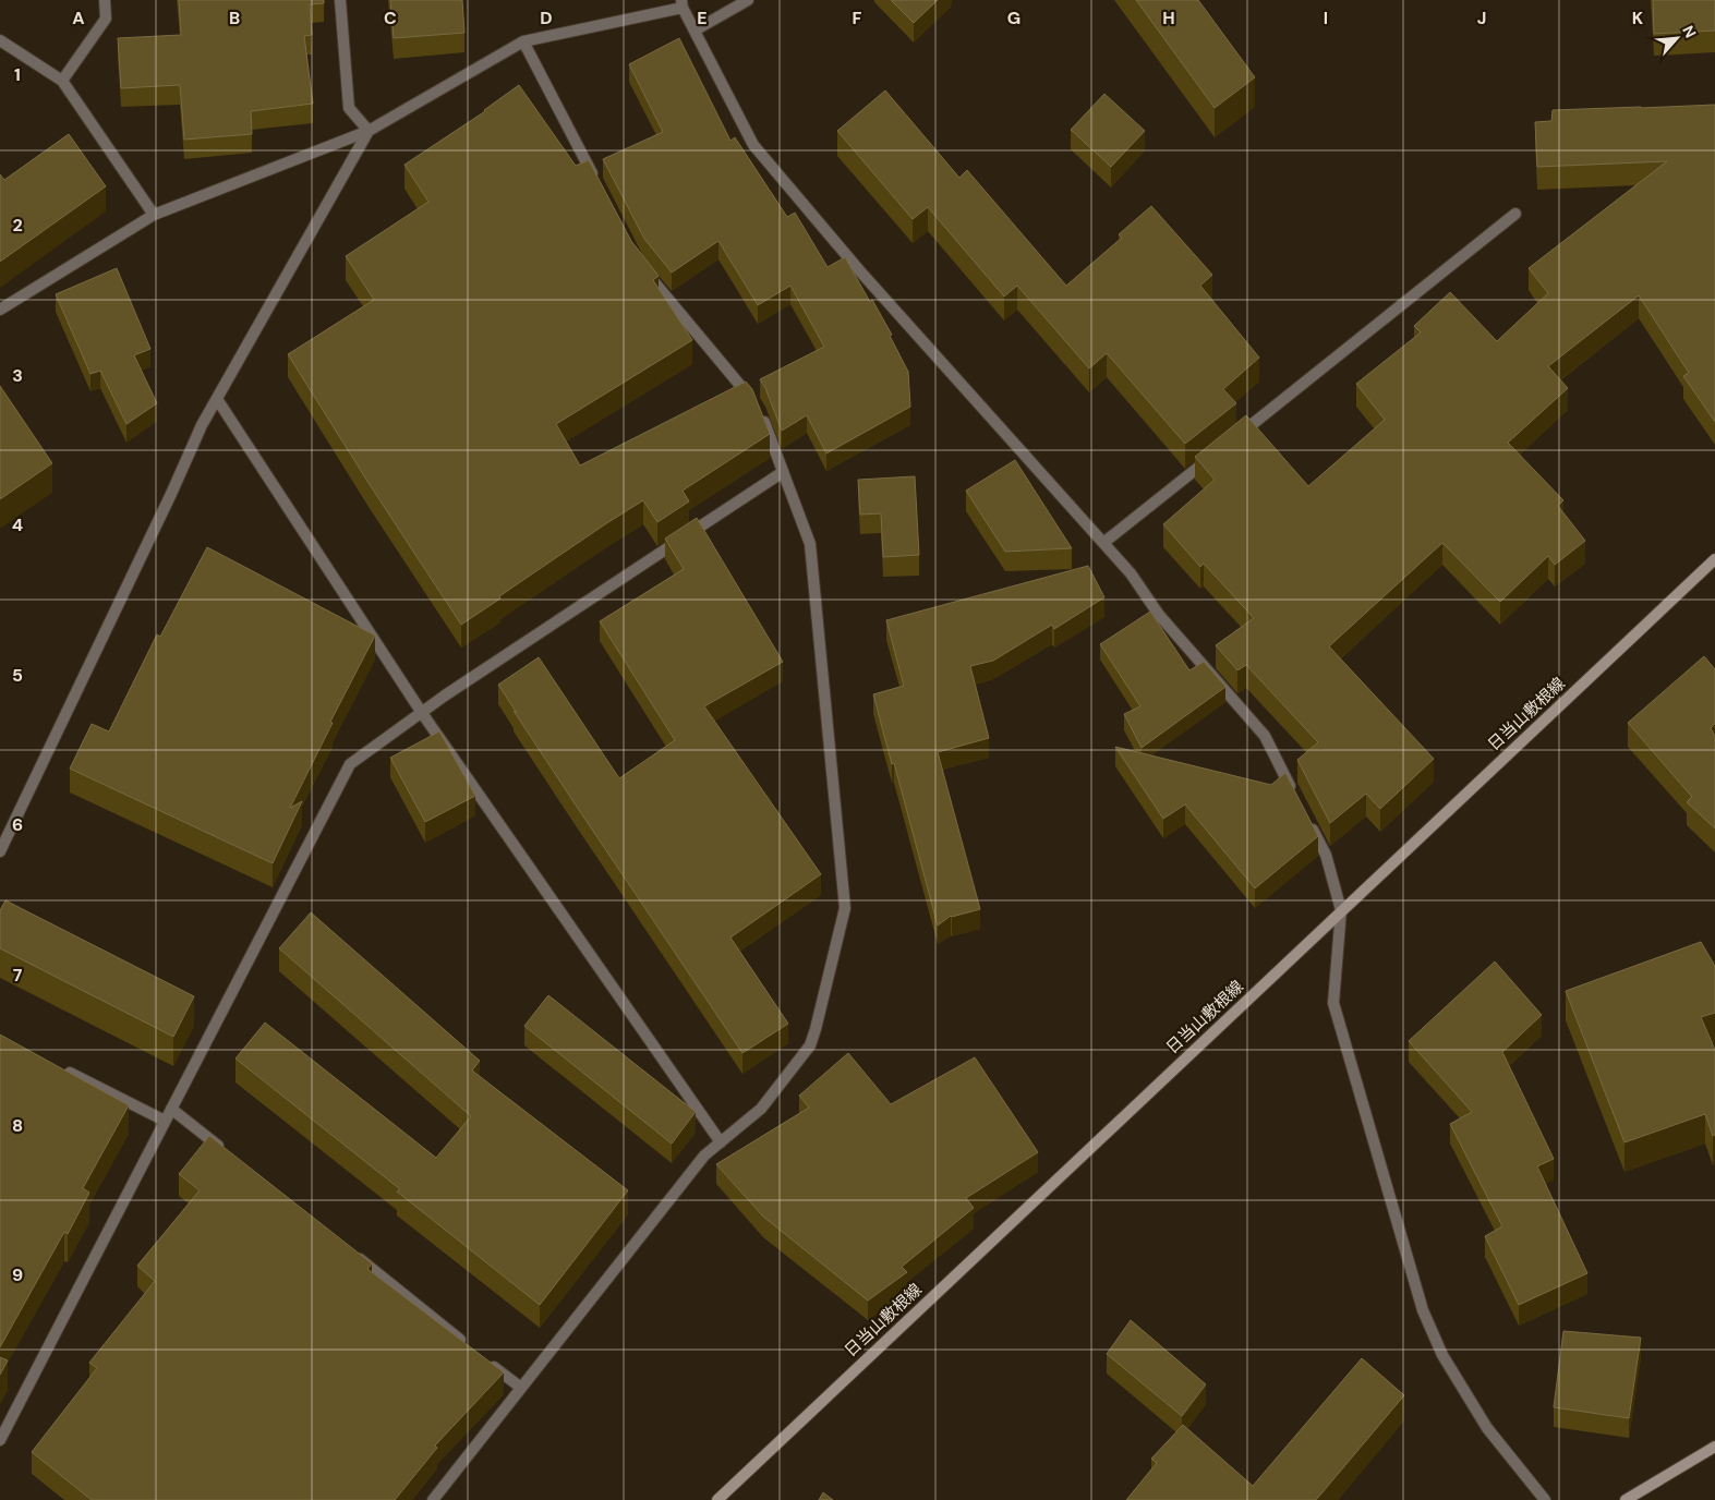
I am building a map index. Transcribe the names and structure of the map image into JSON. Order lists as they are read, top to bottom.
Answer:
{
  "streets": {
    "main road": ["日当山敷根線"]
  },
  "north": "top right",
  "grid": {
    "columns": [
      "A",
      "B",
      "C",
      "D",
      "E",
      "F",
      "G",
      "H",
      "I",
      "J",
      "K"
    ],
    "rows": [
      "1",
      "2",
      "3",
      "4",
      "5",
      "6",
      "7",
      "8",
      "9"
    ]
  }
}
